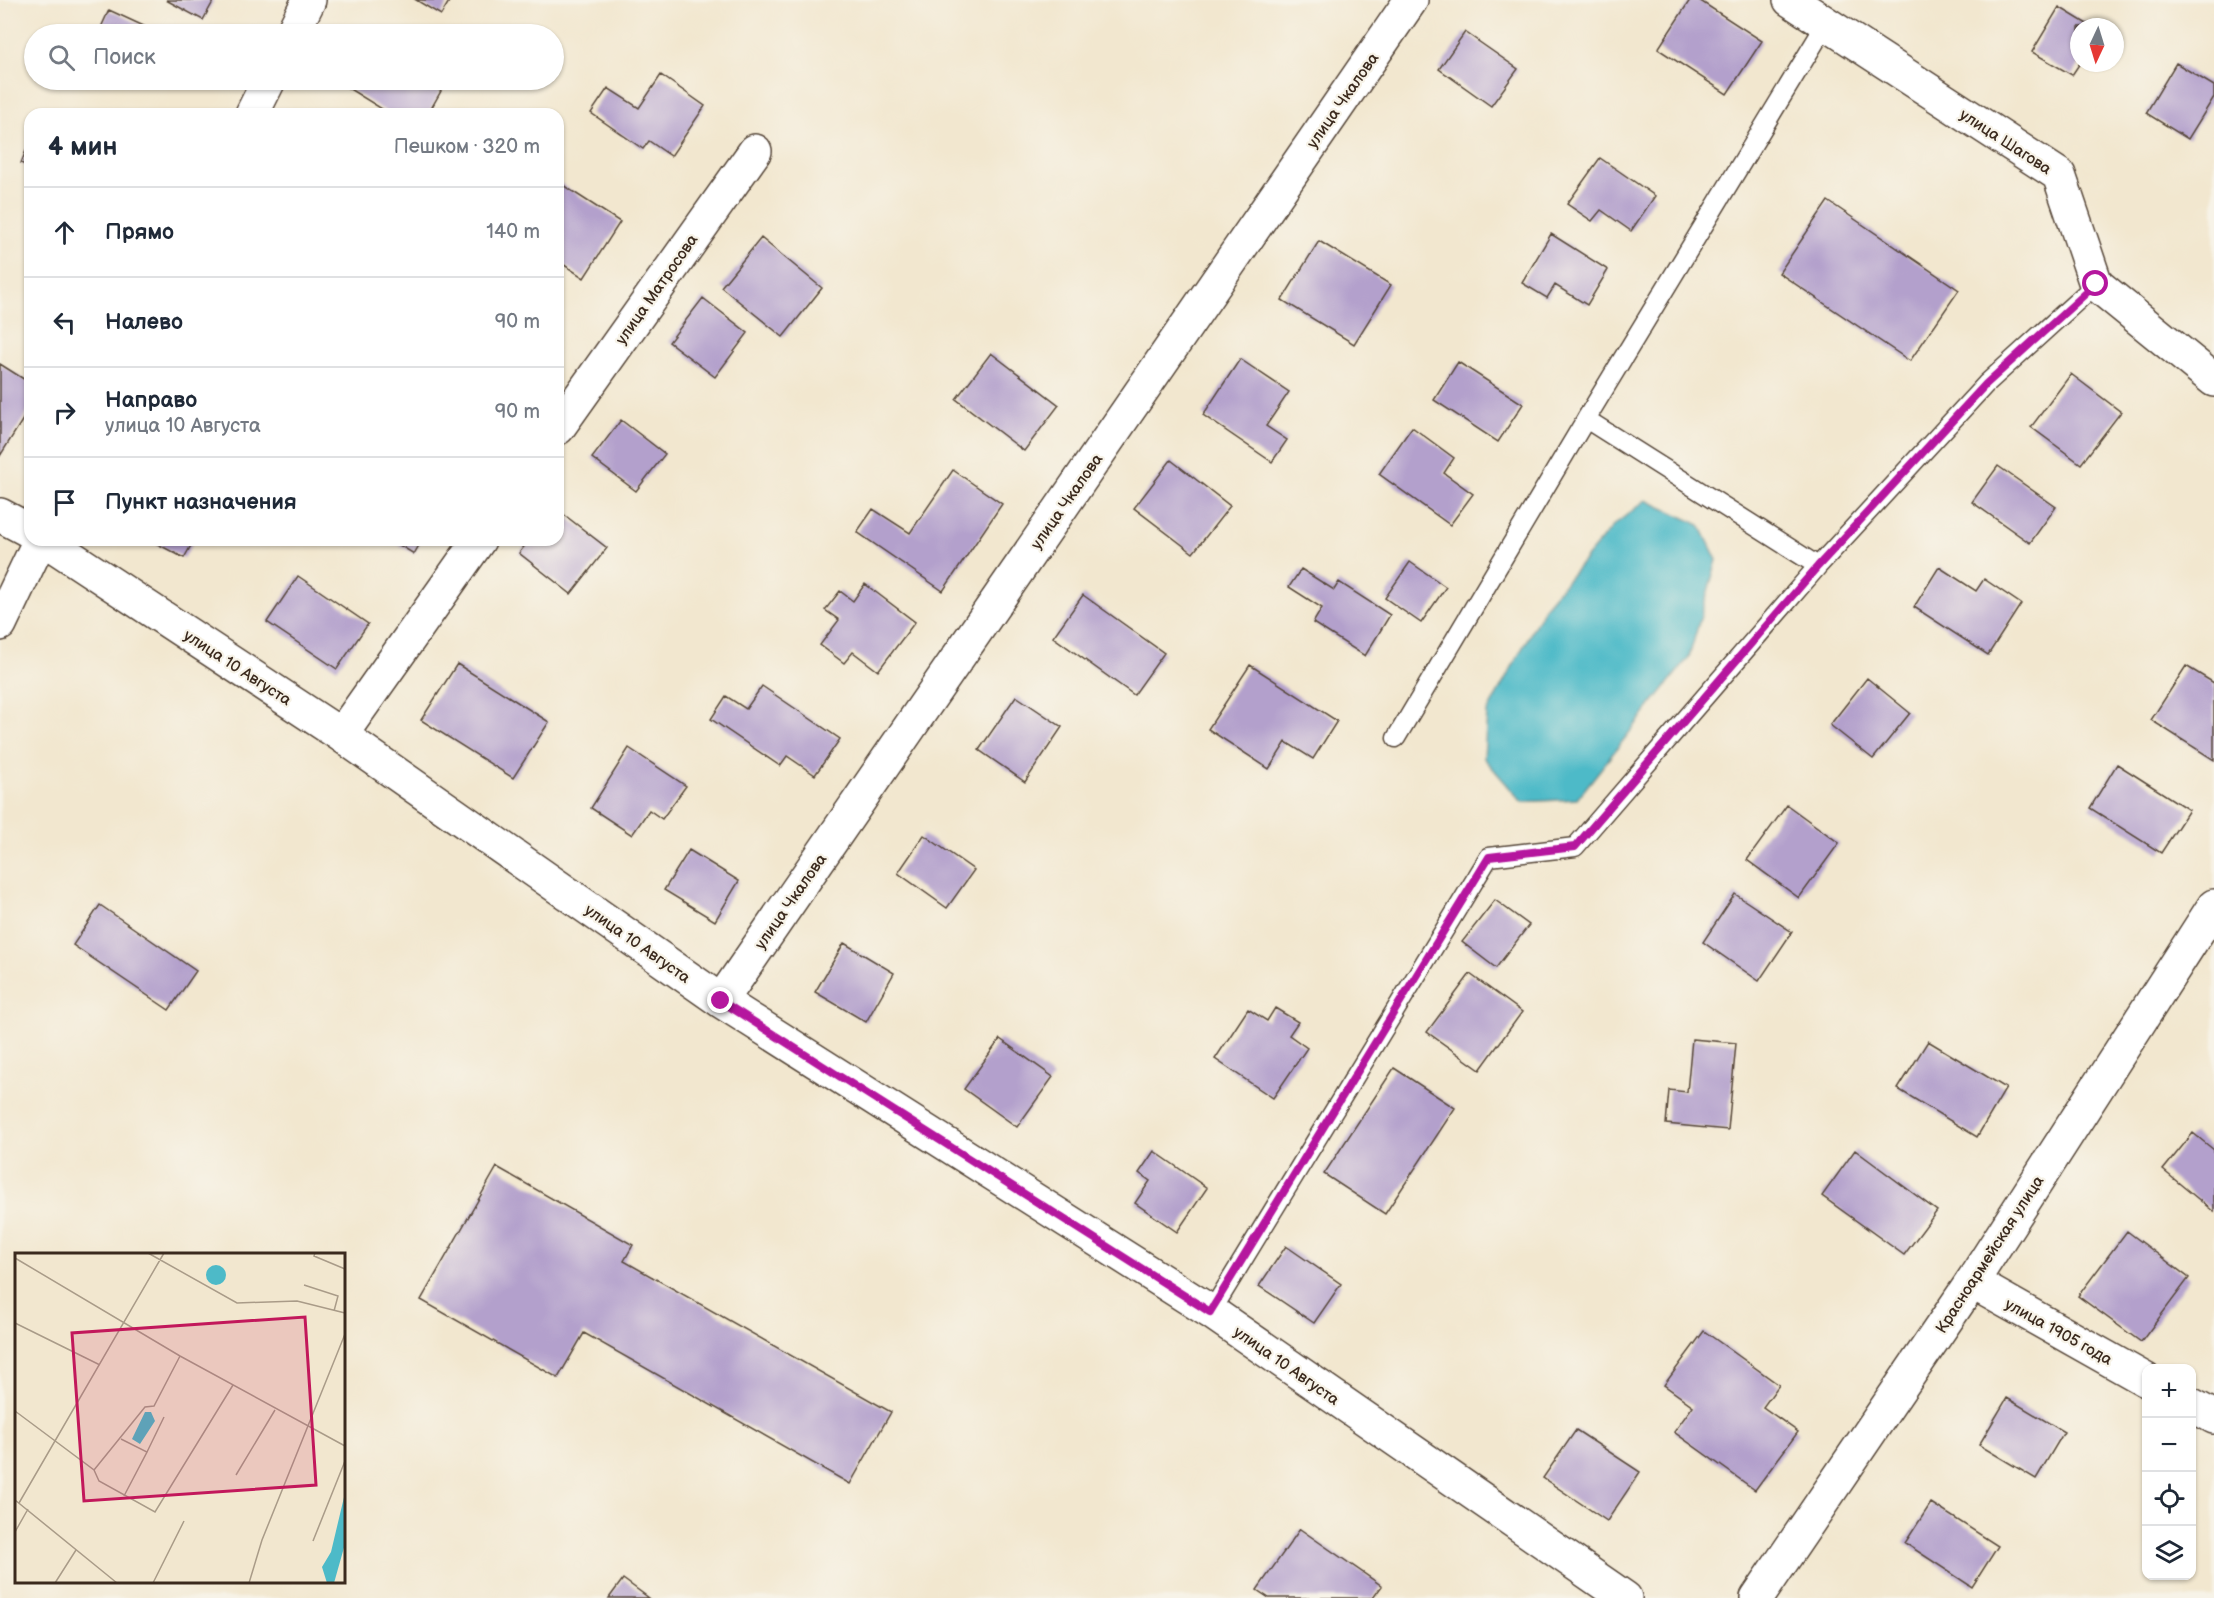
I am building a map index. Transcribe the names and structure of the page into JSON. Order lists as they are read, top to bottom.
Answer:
{
  "streets": {
    "street": [
      "улица Чкалова",
      "улица Шагова",
      "улица Матросова",
      "улица 10 Августа",
      "Красноармейская улица",
      "улица 1905 года"
    ]
  },
  "crossings": [
    ["улица Чкалова", "улица 10 Августа"],
    ["Красноармейская улица", "улица 1905 года"]
  ],
  "north": "bottom",
  "page": {
    "search": "Поиск",
    "heading": ["4 мин", "Пешком · 320 m"],
    "list": [
      ["Прямо", "140 m"],
      ["Налево", "90 m"],
      ["Направо", "улица 10 Августа", "90 m"],
      "Пункт назначения"
    ],
    "map_buttons": ["+", "−"]
  }
}
